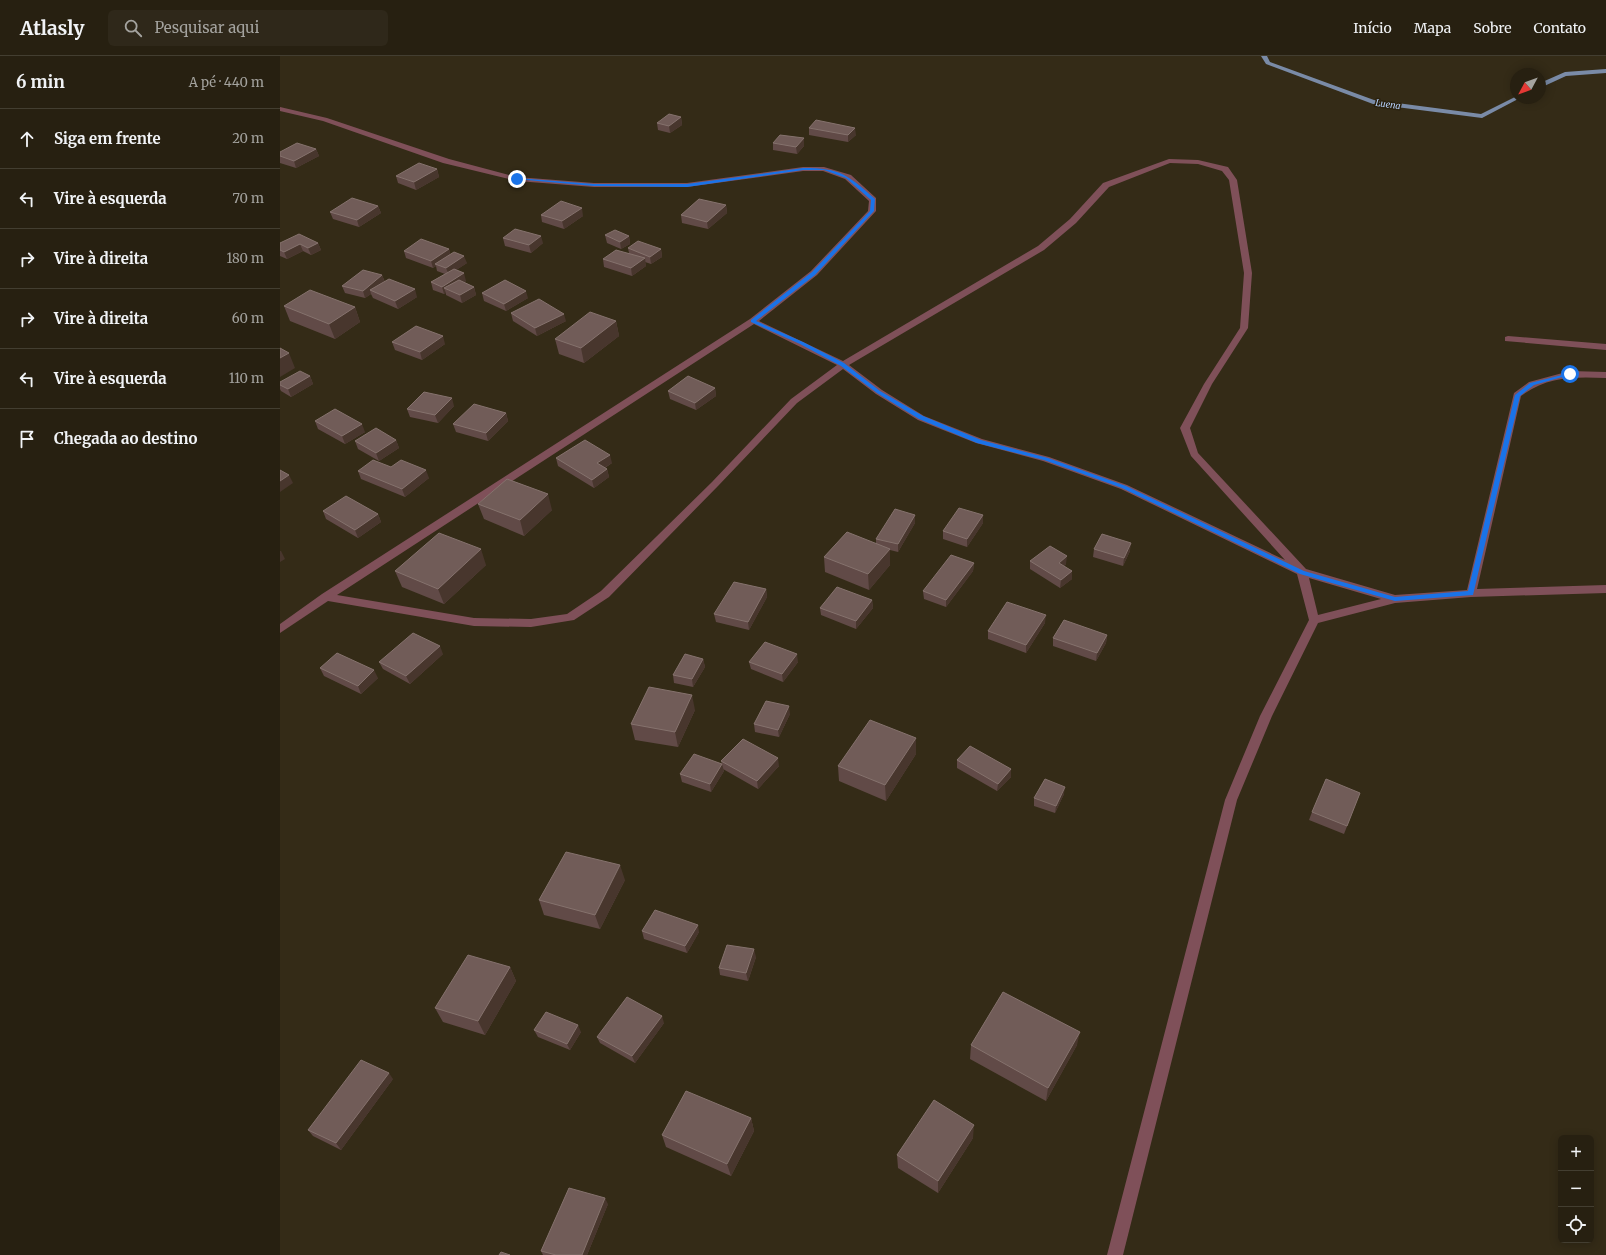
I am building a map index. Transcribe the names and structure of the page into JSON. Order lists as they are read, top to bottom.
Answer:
{
  "water": ["Luena"],
  "north": "bottom left",
  "page": {
    "header": "Atlasly",
    "search": "Pesquisar aqui",
    "nav": [
      "Início",
      "Mapa",
      "Sobre",
      "Contato"
    ],
    "heading": ["6 min", "A pé · 440 m"],
    "list": [
      ["Siga em frente", "20 m"],
      ["Vire à esquerda", "70 m"],
      ["Vire à direita", "180 m"],
      ["Vire à direita", "60 m"],
      ["Vire à esquerda", "110 m"],
      "Chegada ao destino"
    ],
    "map_buttons": ["+", "−"]
  }
}
